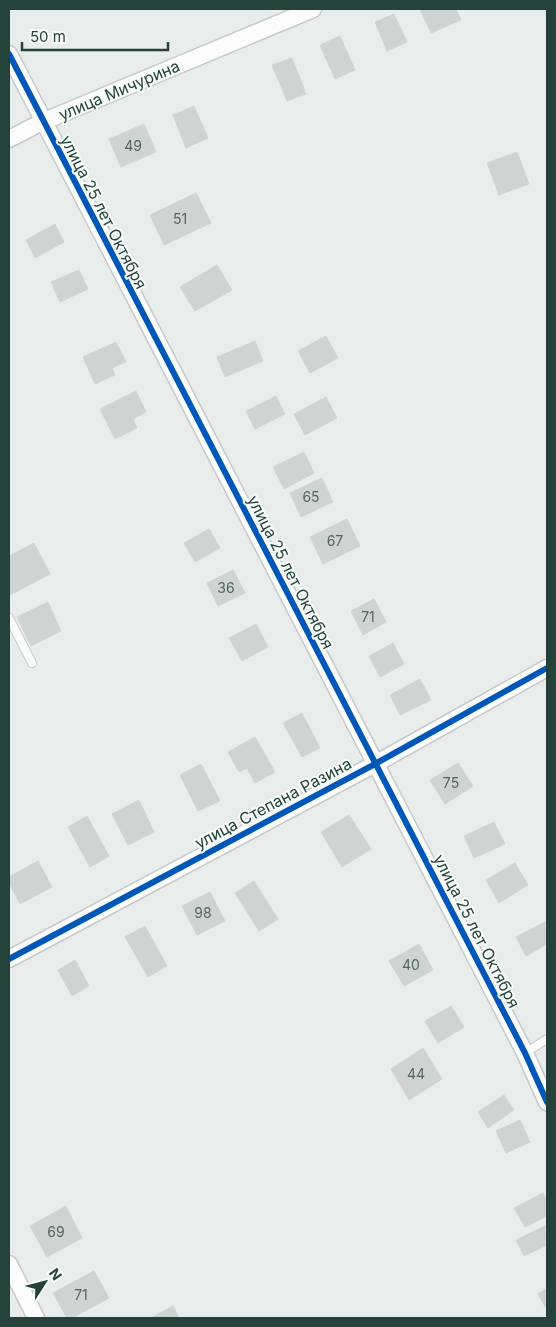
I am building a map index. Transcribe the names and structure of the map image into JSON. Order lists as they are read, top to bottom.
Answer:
{
  "streets": {
    "street": ["улица Мичурина", "улица 25 лет Октября", "улица Степана Разина"]
  },
  "crossings": [
    ["улица Мичурина", "улица 25 лет Октября"],
    ["улица 25 лет Октября", "улица Степана Разина"]
  ],
  "house_numbers": [
    "49",
    "51",
    "65",
    "67",
    "36",
    "71",
    "75",
    "98",
    "40",
    "44",
    "69",
    "71"
  ],
  "scale_bar": "50 m",
  "north": "top right"
}
